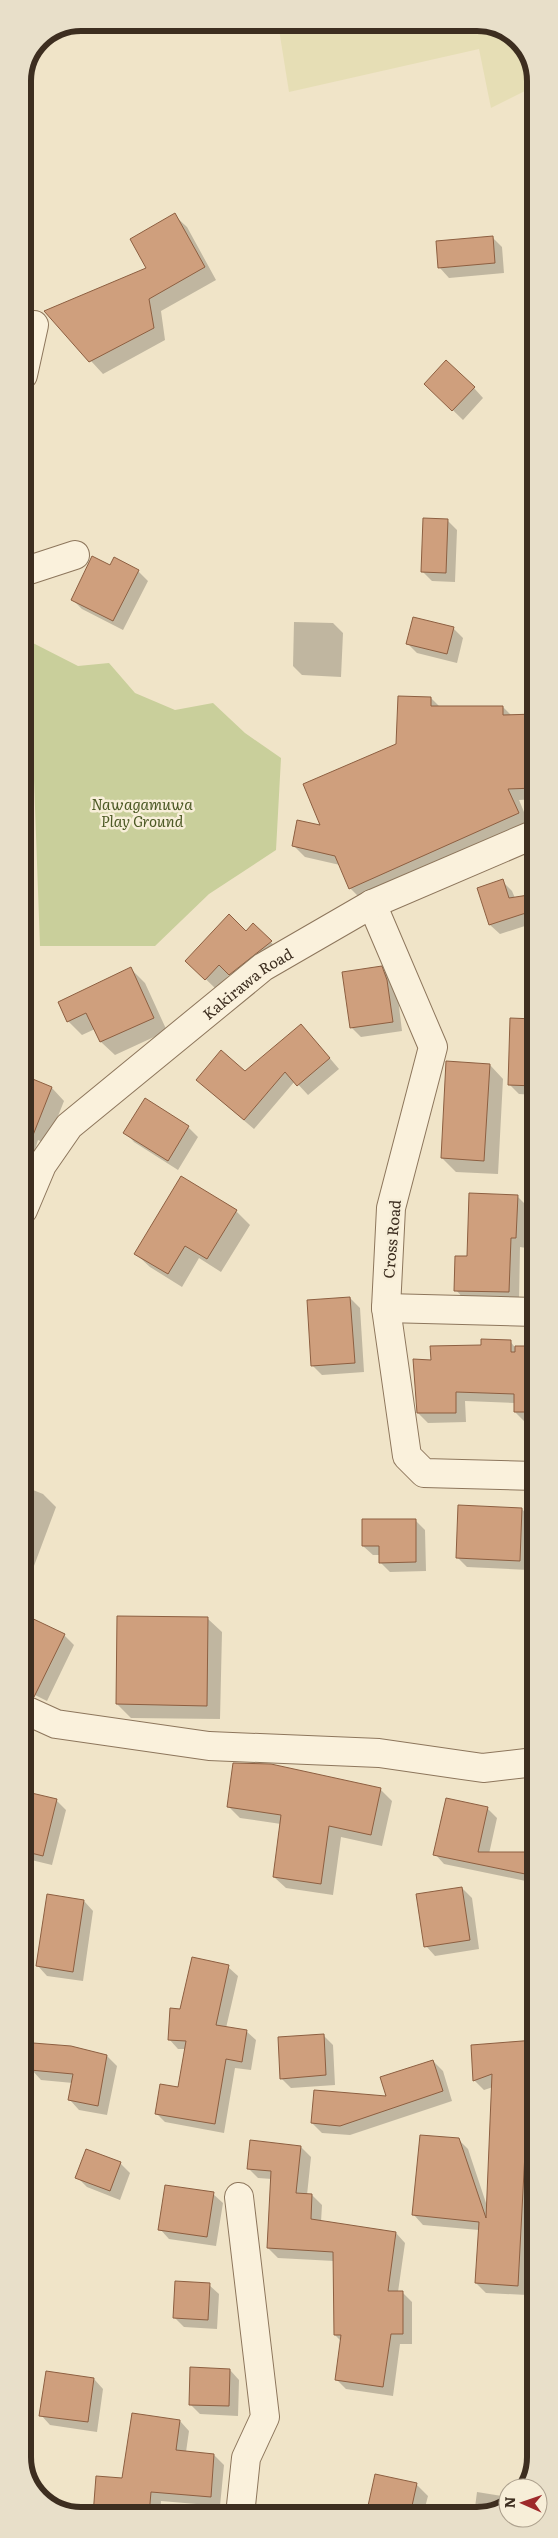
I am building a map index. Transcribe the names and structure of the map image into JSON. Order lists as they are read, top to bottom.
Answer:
{
  "streets": {
    "street": ["Kakirawa Road", "Cross Road"]
  },
  "crossings": [
    ["Kakirawa Road", "Cross Road"]
  ],
  "parks": ["Nawagamuwa Play Ground"],
  "north": "left"
}
